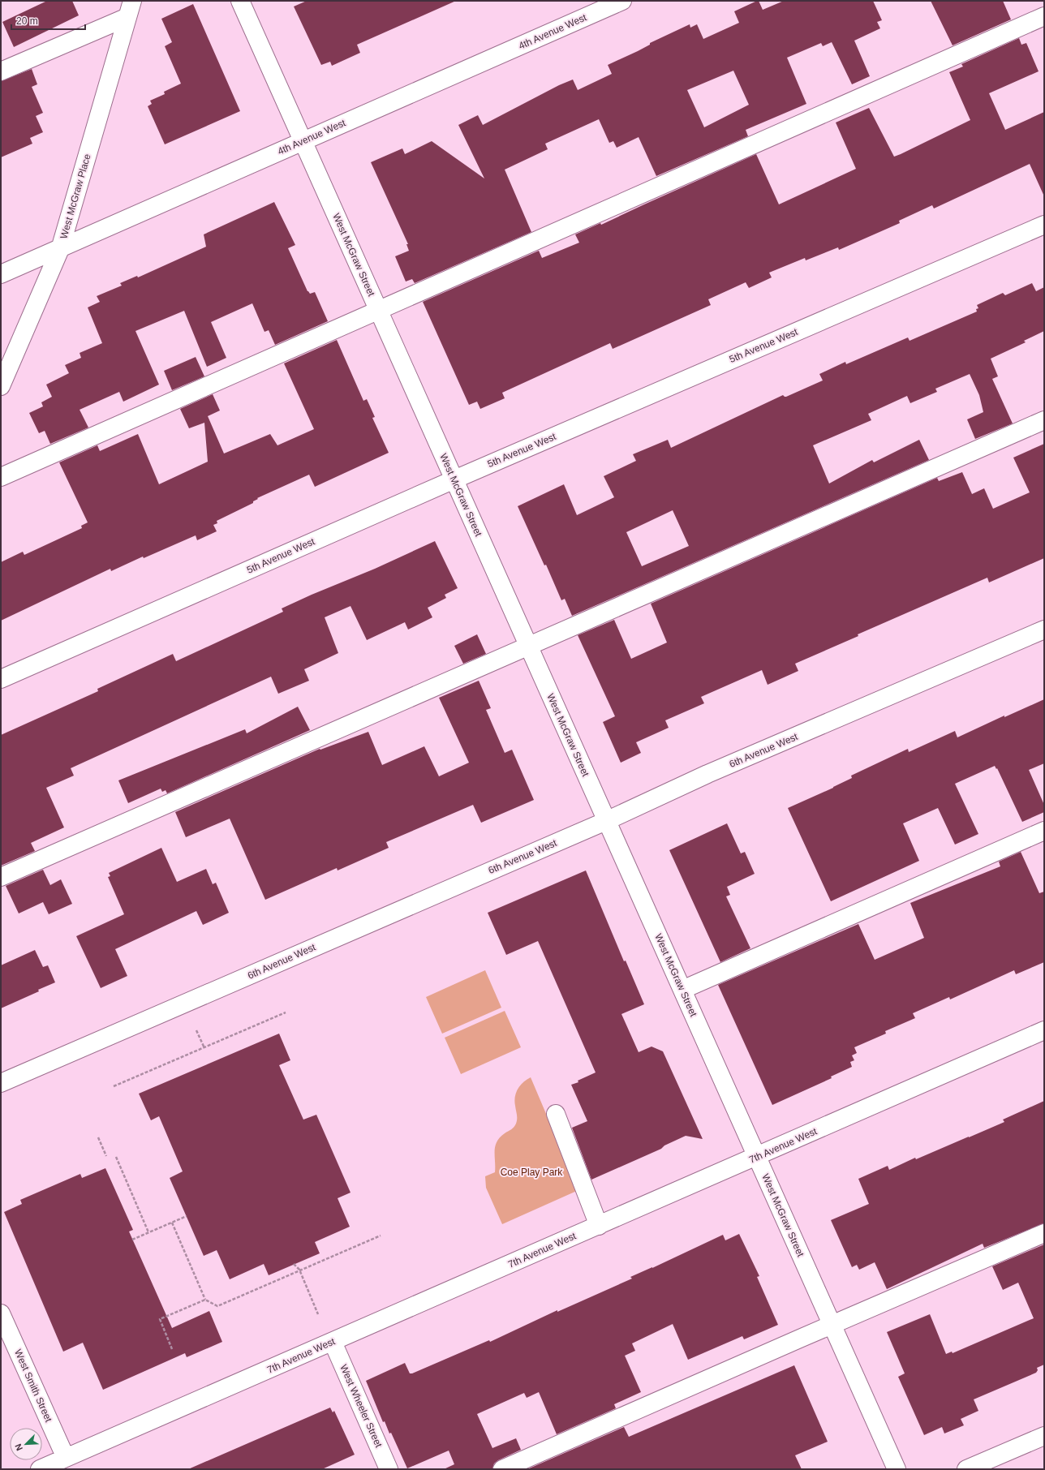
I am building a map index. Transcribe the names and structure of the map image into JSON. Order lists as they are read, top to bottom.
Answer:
{
  "streets": {
    "street": [
      "4th Avenue West",
      "West McGraw Place",
      "West McGraw Street",
      "5th Avenue West",
      "6th Avenue West",
      "7th Avenue West",
      "West Smith Street",
      "West Wheeler Street"
    ]
  },
  "crossings": [
    ["4th Avenue West", "West McGraw Place"],
    ["4th Avenue West", "West McGraw Street"],
    ["West McGraw Street", "5th Avenue West"],
    ["West McGraw Street", "6th Avenue West"],
    ["West McGraw Street", "7th Avenue West"],
    ["7th Avenue West", "West Smith Street"],
    ["7th Avenue West", "West Wheeler Street"]
  ],
  "parks": ["Coe Play Park"],
  "scale_bar": "20 m",
  "north": "bottom left"
}
